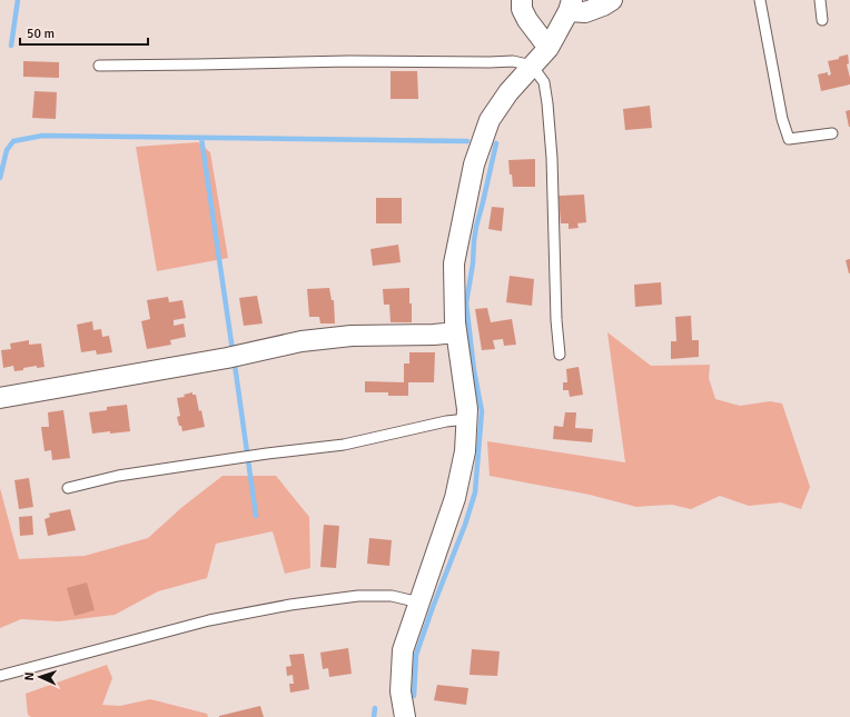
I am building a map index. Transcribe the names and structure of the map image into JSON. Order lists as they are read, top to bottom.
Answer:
{
  "scale_bar": "50 m",
  "north": "left"
}
